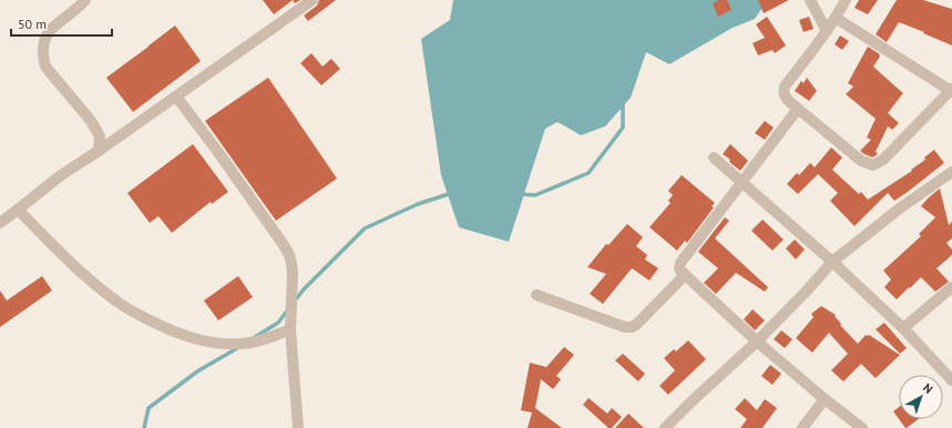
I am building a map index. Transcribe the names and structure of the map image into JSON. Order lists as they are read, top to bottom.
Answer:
{
  "scale_bar": "50 m",
  "north": "top right"
}
